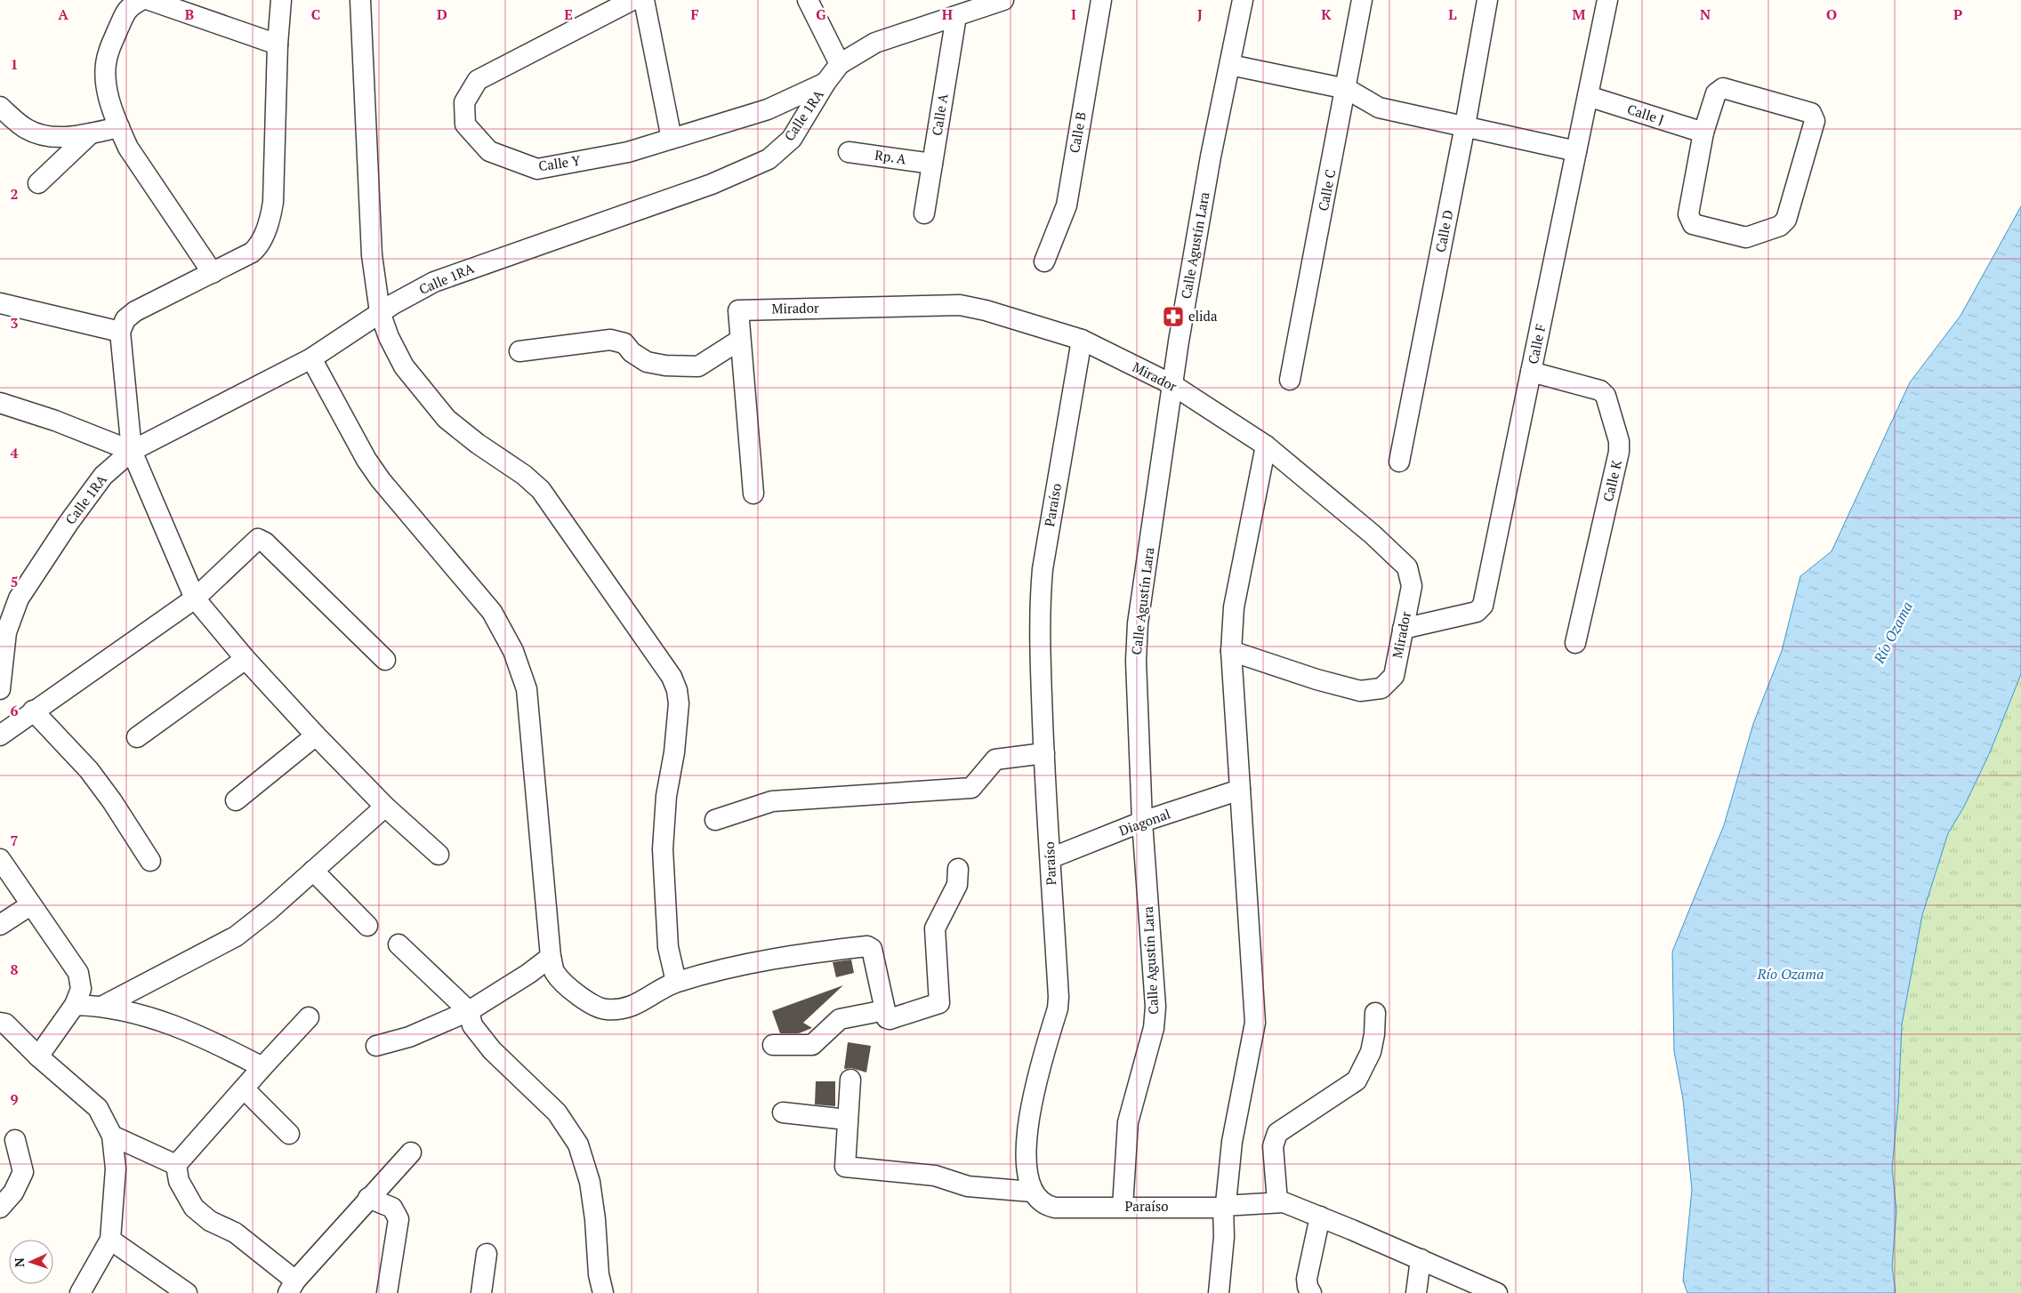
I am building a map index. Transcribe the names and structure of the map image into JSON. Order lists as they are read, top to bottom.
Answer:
{
  "streets": {
    "street": [
      "Calle A",
      "Calle J",
      "Calle 1RA",
      "Calle B",
      "Rp. A",
      "Calle Y",
      "Calle C",
      "Calle D",
      "Calle Agustín Lara",
      "Mirador",
      "Calle F",
      "Calle K",
      "Paraíso",
      "Diagonal"
    ]
  },
  "crossings": [
    ["Calle A", "Calle 1RA"],
    ["Calle A", "Rp. A"],
    ["Calle J", "Calle F"],
    ["Calle 1RA", "Calle Y"],
    ["Calle Agustín Lara", "Mirador"],
    ["Calle Agustín Lara", "Paraíso"],
    ["Calle Agustín Lara", "Diagonal"],
    ["Mirador", "Calle F"],
    ["Mirador", "Paraíso"],
    ["Calle F", "Calle K"],
    ["Paraíso", "Diagonal"]
  ],
  "water": ["Río Ozama"],
  "places": {
    "pharmacy": ["elida"]
  },
  "north": "left",
  "grid": {
    "columns": [
      "A",
      "B",
      "C",
      "D",
      "E",
      "F",
      "G",
      "H",
      "I",
      "J",
      "K",
      "L",
      "M",
      "N",
      "O",
      "P"
    ],
    "rows": [
      "1",
      "2",
      "3",
      "4",
      "5",
      "6",
      "7",
      "8",
      "9"
    ]
  }
}
